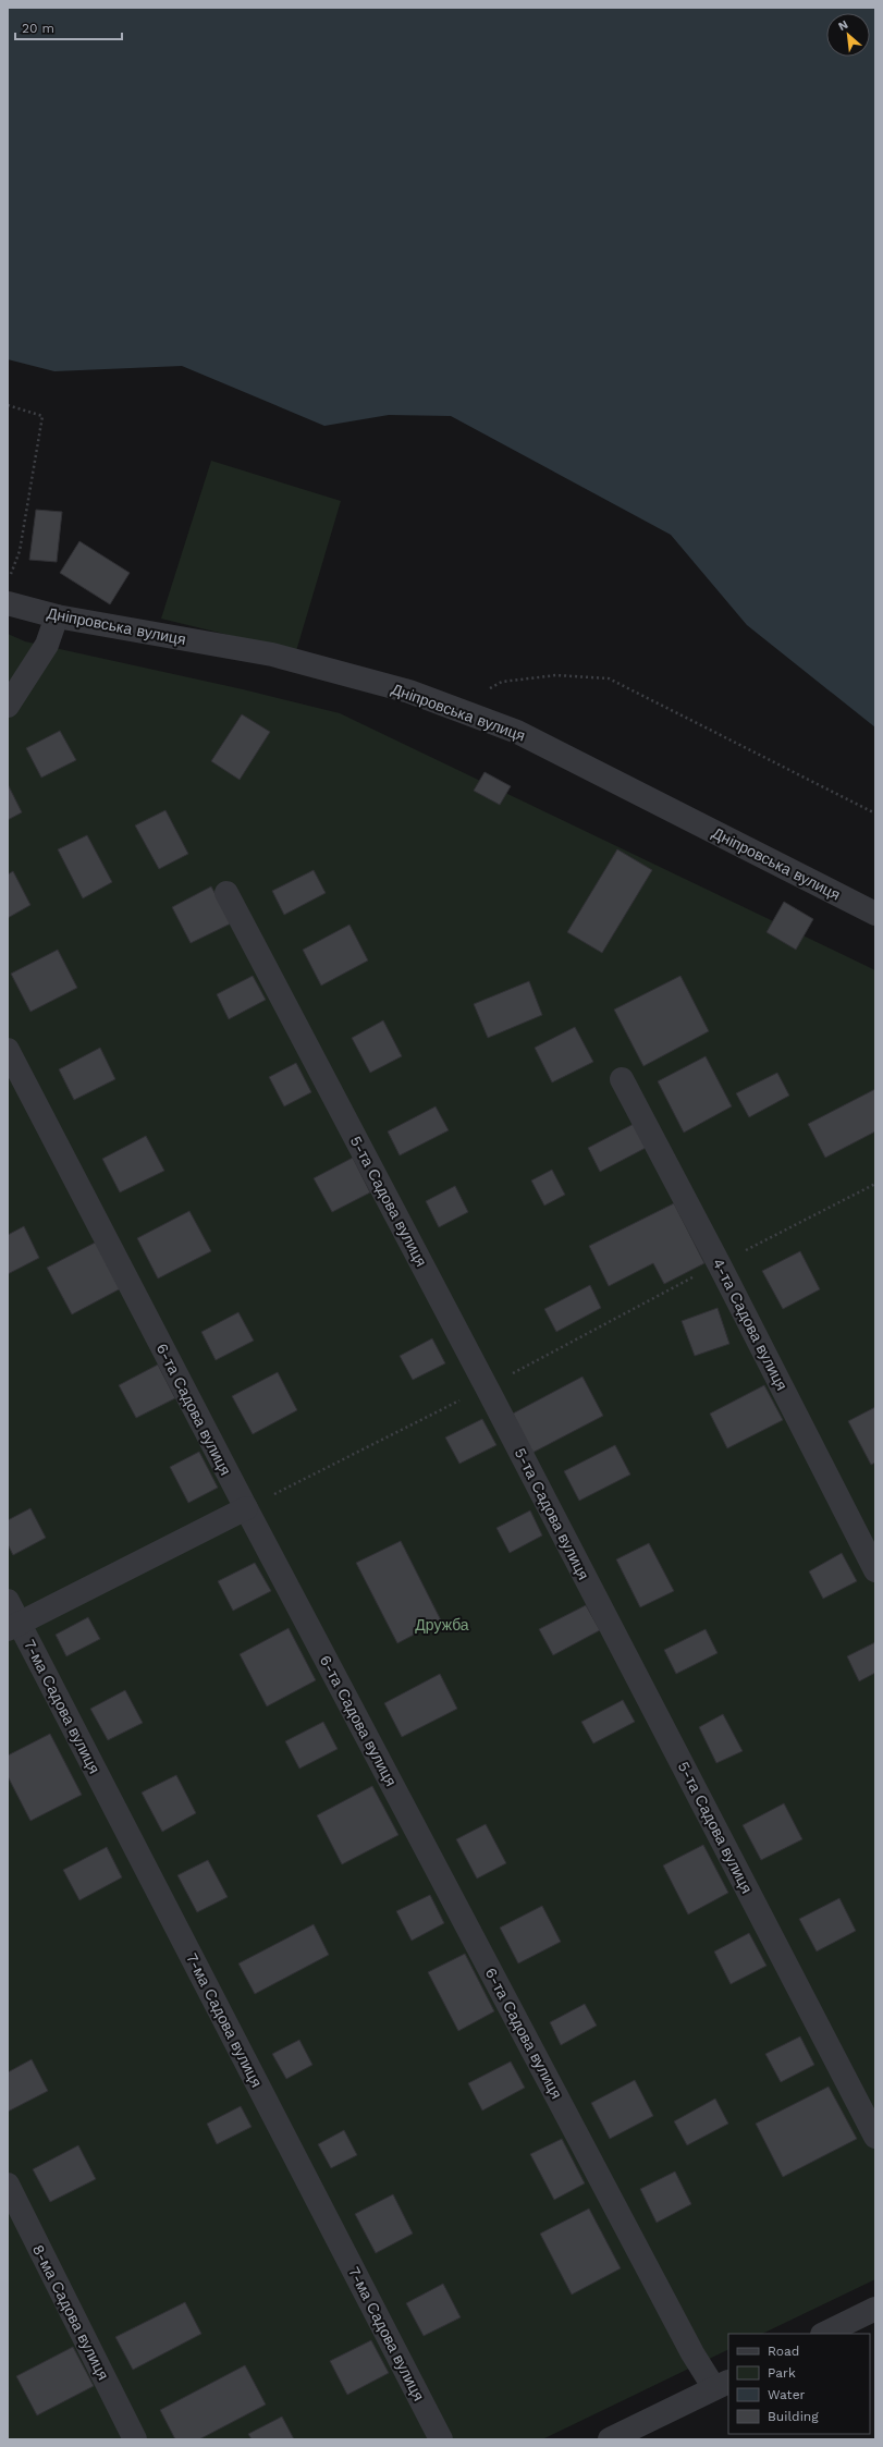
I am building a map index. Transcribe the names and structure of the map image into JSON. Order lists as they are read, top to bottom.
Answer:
{
  "streets": {
    "street": [
      "Дніпровська вулиця",
      "5-та Садова вулиця",
      "4-та Садова вулиця",
      "6-та Садова вулиця",
      "7-ма Садова вулиця",
      "8-ма Садова вулиця"
    ]
  },
  "parks": ["Дружба"],
  "legend": [
    "Road",
    "Park",
    "Water",
    "Building"
  ],
  "scale_bar": "20 m",
  "north": "top left"
}
